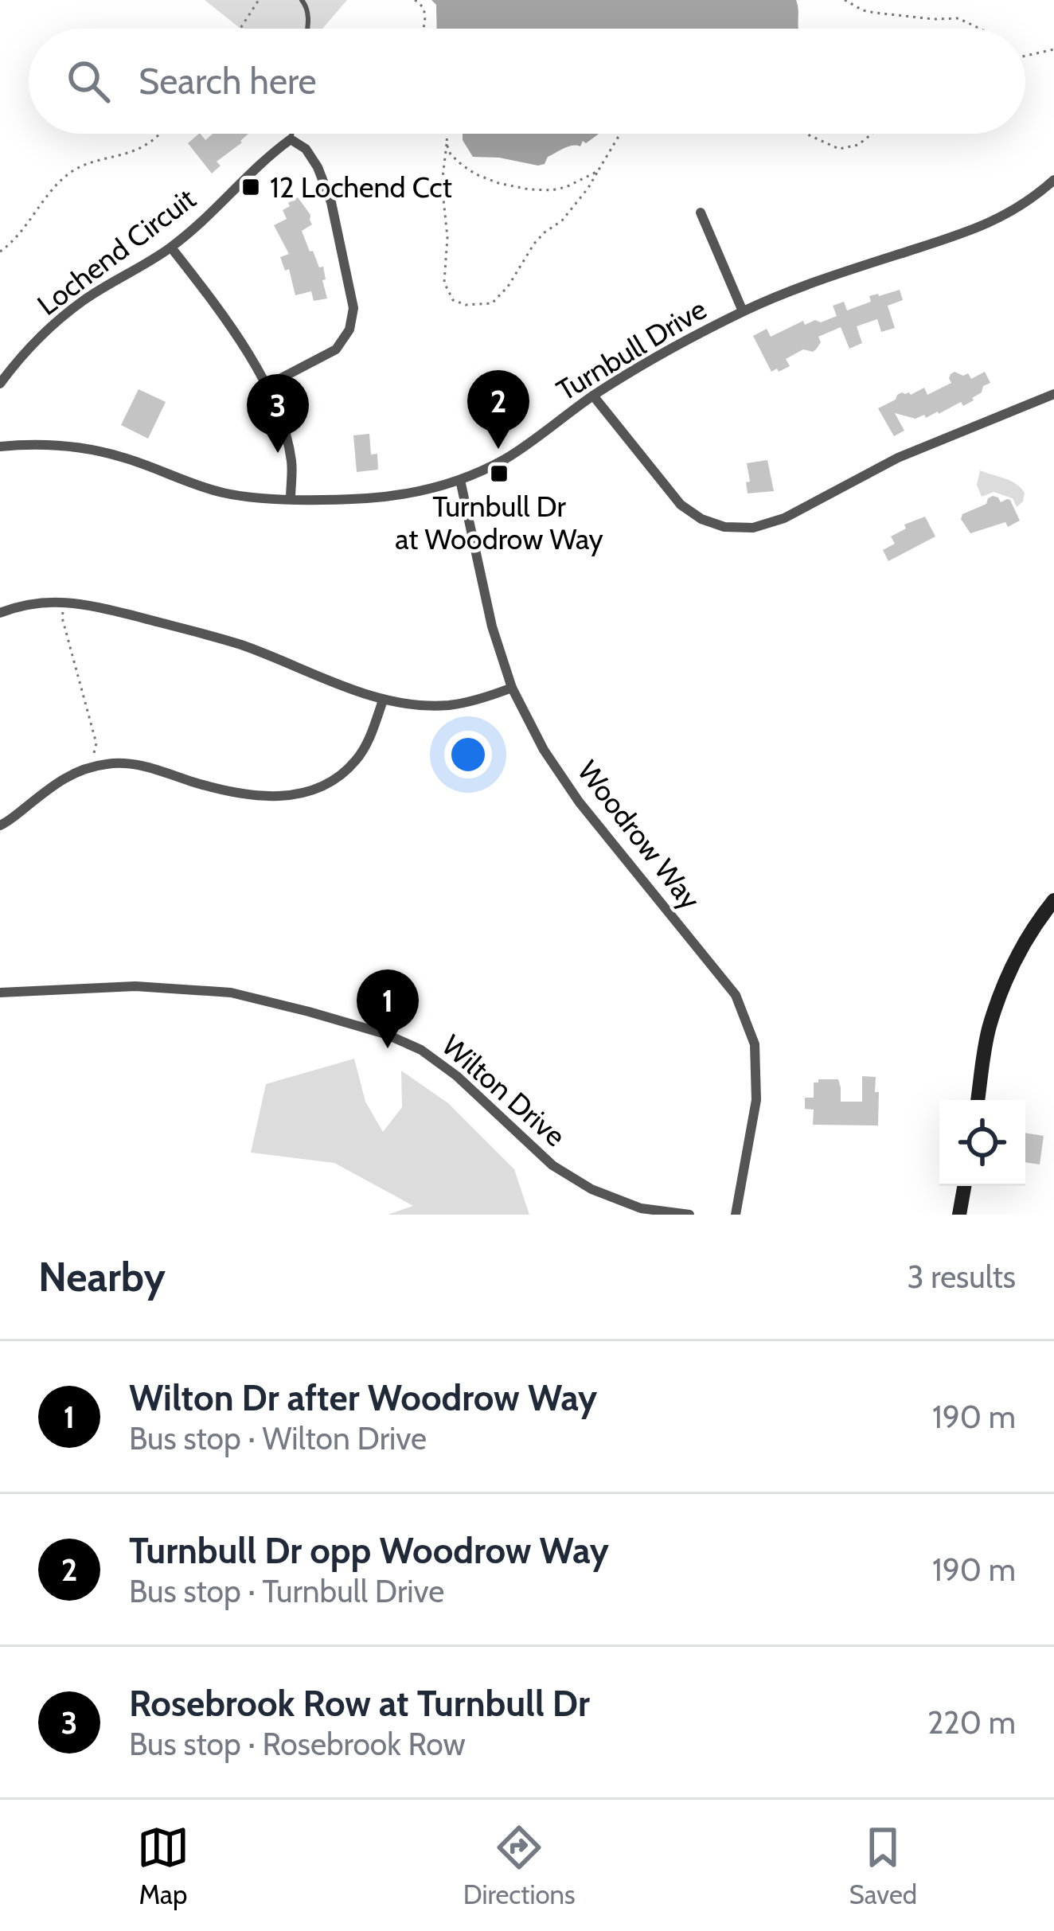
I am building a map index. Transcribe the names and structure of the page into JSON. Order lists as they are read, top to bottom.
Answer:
{
  "streets": {
    "street": [
      "Lochend Circuit",
      "Turnbull Drive",
      "Woodrow Way",
      "Wilton Drive"
    ]
  },
  "crossings": [
    ["Turnbull Drive", "Woodrow Way"]
  ],
  "places": {
    "transit": ["12 Lochend Cct", "Turnbull Dr at Woodrow Way"]
  },
  "page": {
    "search": "Search here",
    "pins": ["2", "3", "1"],
    "heading": ["Nearby", "3 results"],
    "list": [
      {
        "mark": "1",
        "name": "Wilton Dr after Woodrow Way",
        "note": "Bus stop · Wilton Drive",
        "value": "190 m"
      },
      {
        "mark": "2",
        "name": "Turnbull Dr opp Woodrow Way",
        "note": "Bus stop · Turnbull Drive",
        "value": "190 m"
      },
      {
        "mark": "3",
        "name": "Rosebrook Row at Turnbull Dr",
        "note": "Bus stop · Rosebrook Row",
        "value": "220 m"
      }
    ],
    "nav": ["Map", "Directions", "Saved"]
  }
}
